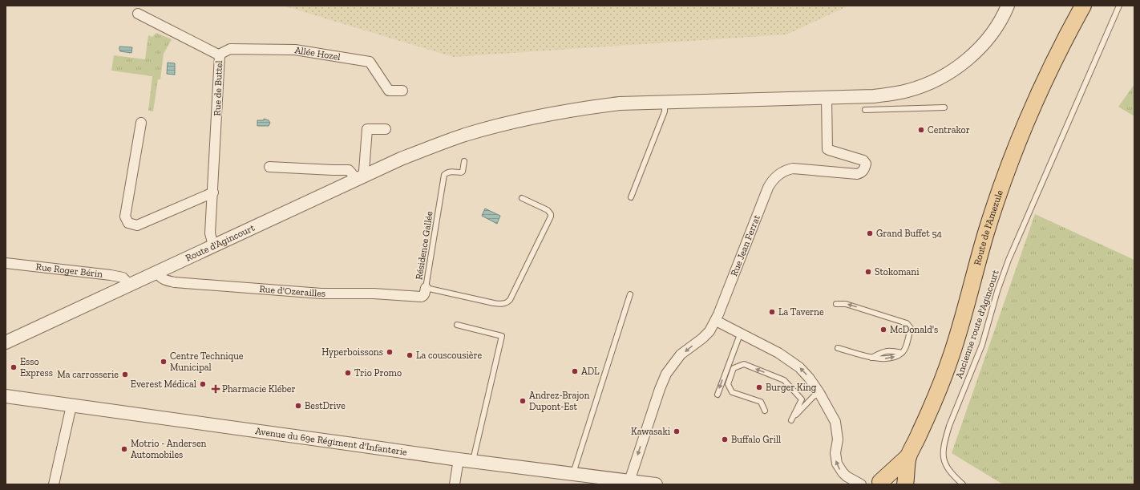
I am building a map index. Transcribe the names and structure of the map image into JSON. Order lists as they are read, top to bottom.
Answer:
{
  "streets": {
    "main road": ["Route de l'Amezule"],
    "street": [
      "Allée Hozel",
      "Rue de Buttel",
      "Route d'Agincourt",
      "Rue Jean Ferrat",
      "Rue Roger Bérin",
      "Rue d'Ozerailles",
      "Avenue du 69e Régiment d'Infanterie"
    ],
    "lane": ["Résidence Gallée", "Ancienne route d'Agincourt"]
  },
  "crossings": [
    ["Allée Hozel", "Rue de Buttel"],
    ["Rue de Buttel", "Route d'Agincourt"],
    ["Route d'Agincourt", "Rue Jean Ferrat"],
    ["Route d'Agincourt", "Rue Roger Bérin"],
    ["Route d'Agincourt", "Rue d'Ozerailles"],
    ["Résidence Gallée", "Rue d'Ozerailles"],
    ["Rue Jean Ferrat", "Avenue du 69e Régiment d'Infanterie"]
  ],
  "places": {
    "other": [
      "Centrakor",
      "Grand Buffet 54",
      "Stokomani",
      "La Taverne",
      "McDonald's",
      "Hyperboissons",
      "La couscousière",
      "Centre Technique Municipal",
      "Esso Express",
      "ADL",
      "Trio Promo",
      "Ma carrosserie",
      "Everest Médical",
      "Burger King",
      "Andrez-Brajon Dupont-Est",
      "BestDrive",
      "Kawasaki",
      "Buffalo Grill",
      "Motrio - Andersen Automobiles"
    ],
    "health": ["Pharmacie Kléber"]
  }
}
